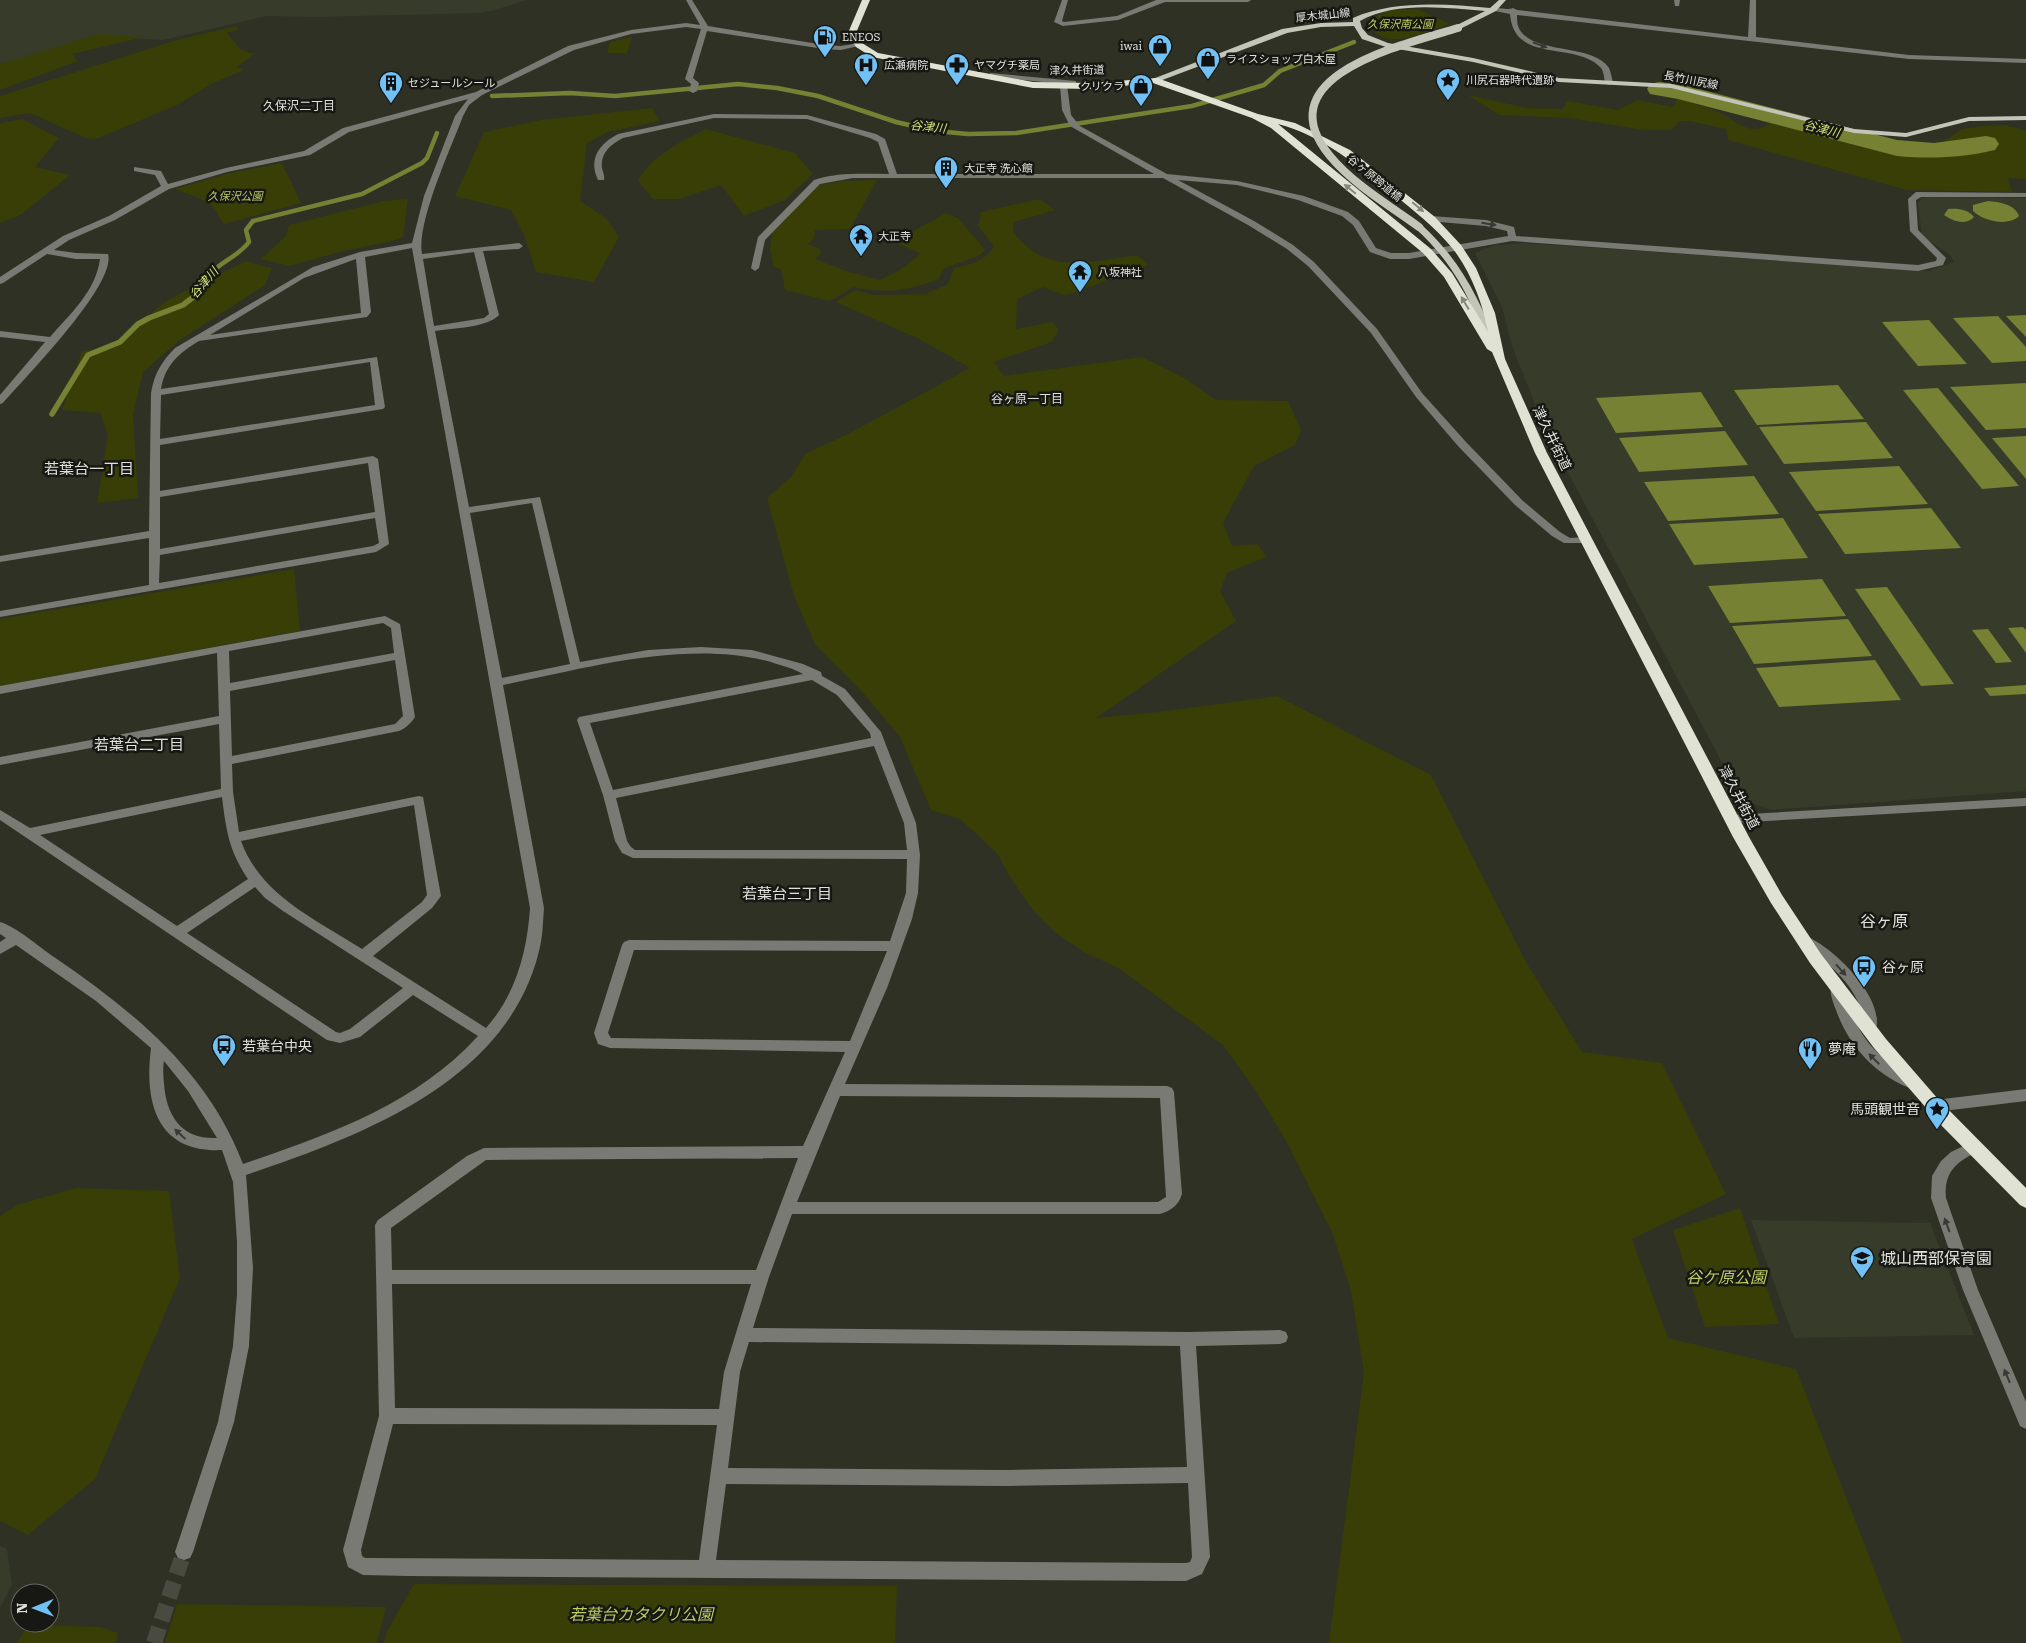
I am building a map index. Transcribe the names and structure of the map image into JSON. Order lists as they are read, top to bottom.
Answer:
{
  "streets": {
    "highway": ["津久井街道"],
    "main road": ["厚木城山線", "長竹川尻線", "谷ヶ原跨道橋"]
  },
  "crossings": [
    ["厚木城山線", "津久井街道"],
    ["厚木城山線", "長竹川尻線"],
    ["厚木城山線", "谷ヶ原跨道橋"]
  ],
  "districts": [
    "久保沢二丁目",
    "谷ヶ原一丁目",
    "若葉台一丁目",
    "若葉台二丁目",
    "若葉台三丁目",
    "谷ヶ原"
  ],
  "water": ["谷津川"],
  "parks": [
    "久保沢南公園",
    "久保沢公園",
    "谷ケ原公園",
    "若葉台カタクリ公園"
  ],
  "places": {
    "fuel station": ["ENEOS"],
    "shop": ["iwai", "ライスショップ白木屋", "クリクラ"],
    "hospital": ["広瀬病院"],
    "pharmacy": ["ヤマグチ薬局"],
    "place": ["川尻石器時代遺跡", "馬頭観世音"],
    "building": ["セジュールシール", "大正寺 洗心館"],
    "temple": ["大正寺", "八坂神社"],
    "bus stop": ["谷ヶ原", "若葉台中央"],
    "restaurant": ["夢庵"],
    "school or university": ["城山西部保育園"]
  },
  "north": "left"
}
